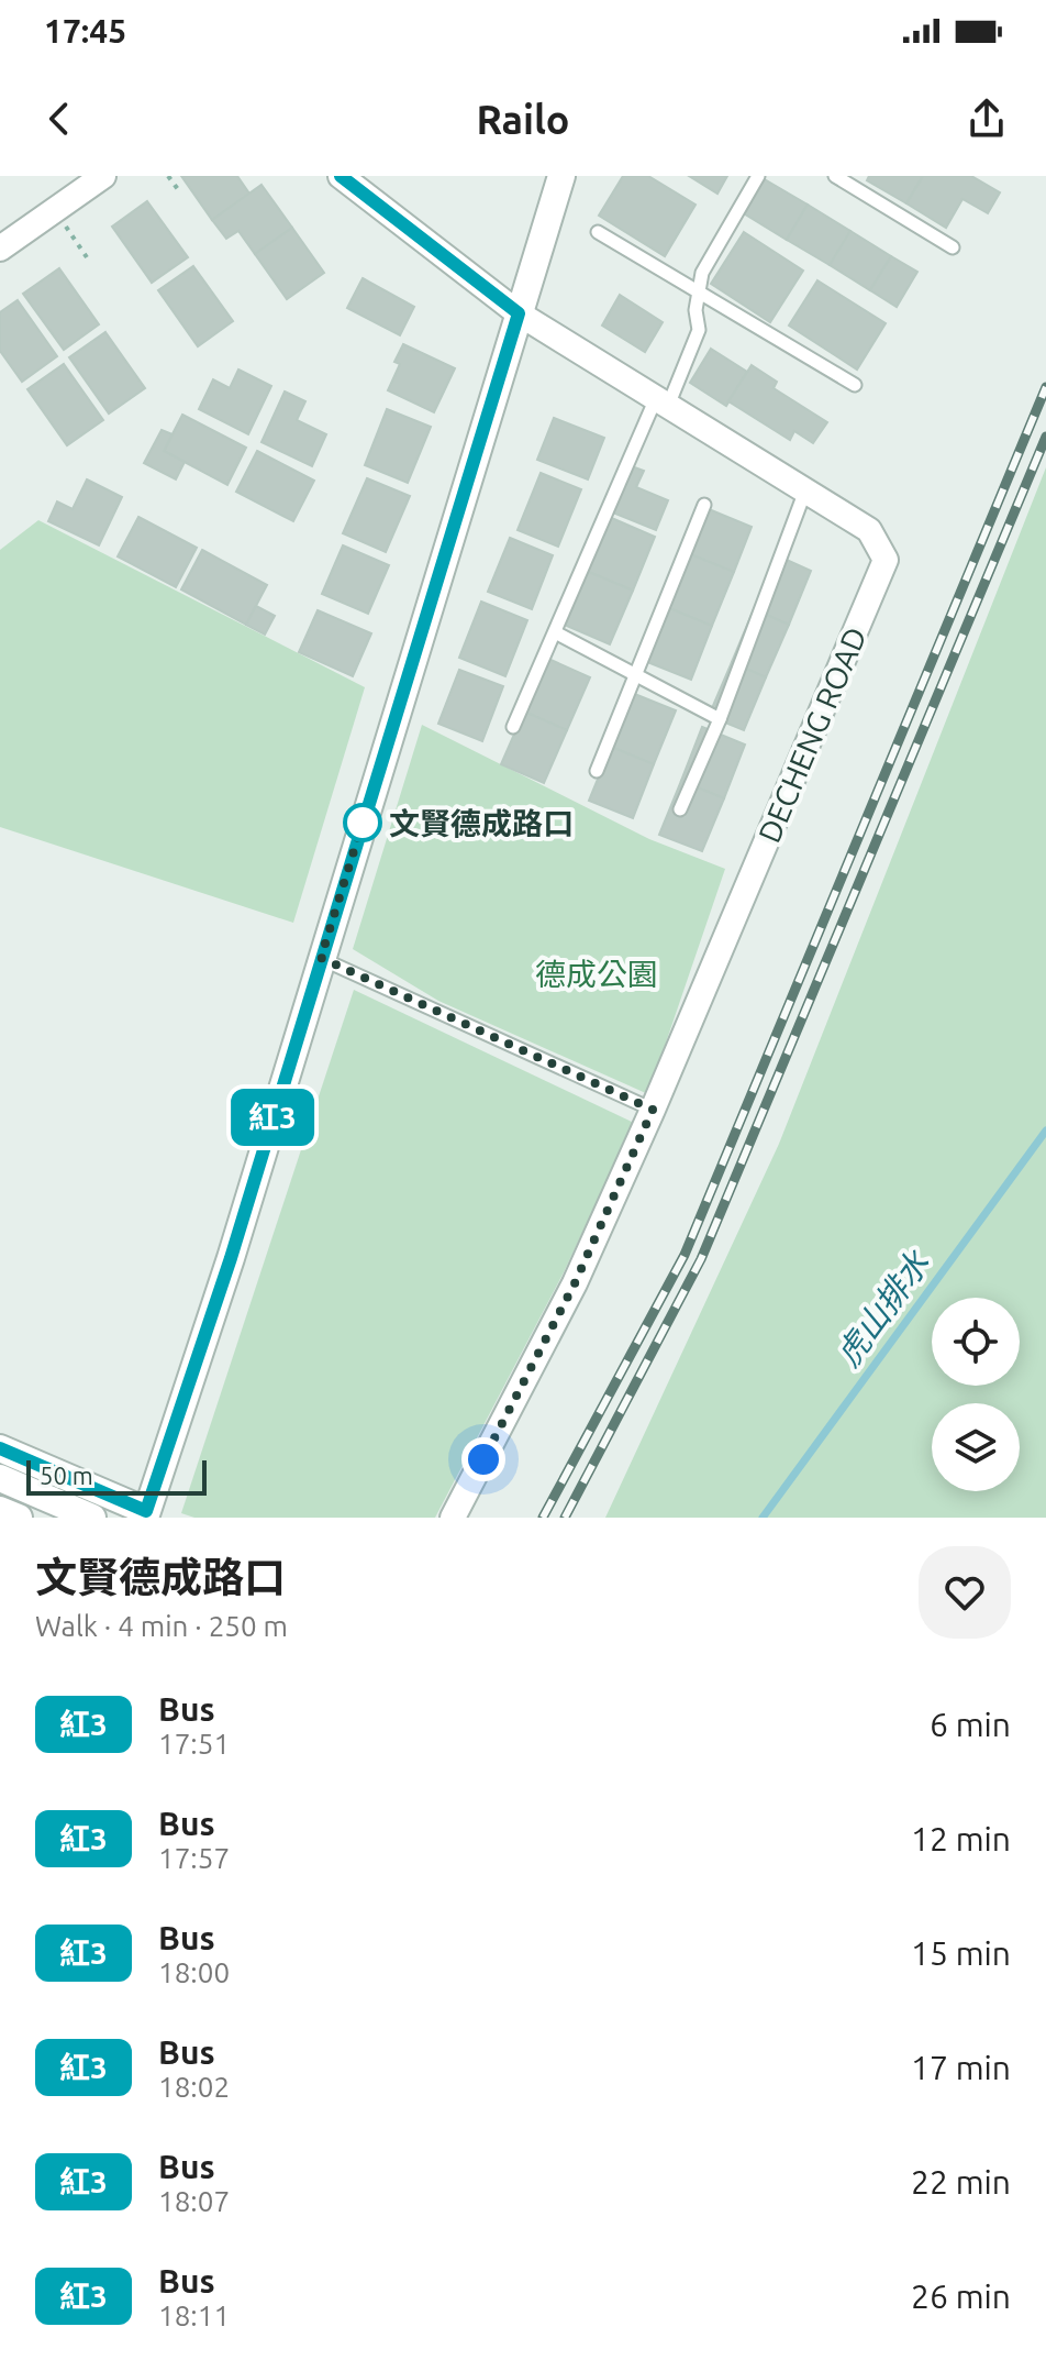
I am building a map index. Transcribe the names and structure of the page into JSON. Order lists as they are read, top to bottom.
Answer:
{
  "streets": {
    "street": ["DECHENG ROAD"]
  },
  "water": ["虎山排水"],
  "parks": ["德成公園"],
  "places": ["文賢德成路口"],
  "lines": ["bus line 紅3"],
  "scale_bar": "50 m",
  "page": {
    "status": "17:45",
    "header": "Railo",
    "on_map": "紅3",
    "scale": "50 m",
    "heading": ["文賢德成路口", "Walk · 4 min · 250 m"],
    "list": [
      {
        "mark": "紅3",
        "name": "Bus",
        "note": "17:51",
        "value": "6 min"
      },
      {
        "mark": "紅3",
        "name": "Bus",
        "note": "17:57",
        "value": "12 min"
      },
      {
        "mark": "紅3",
        "name": "Bus",
        "note": "18:00",
        "value": "15 min"
      },
      {
        "mark": "紅3",
        "name": "Bus",
        "note": "18:02",
        "value": "17 min"
      },
      {
        "mark": "紅3",
        "name": "Bus",
        "note": "18:07",
        "value": "22 min"
      },
      {
        "mark": "紅3",
        "name": "Bus",
        "note": "18:11",
        "value": "26 min"
      }
    ]
  }
}
